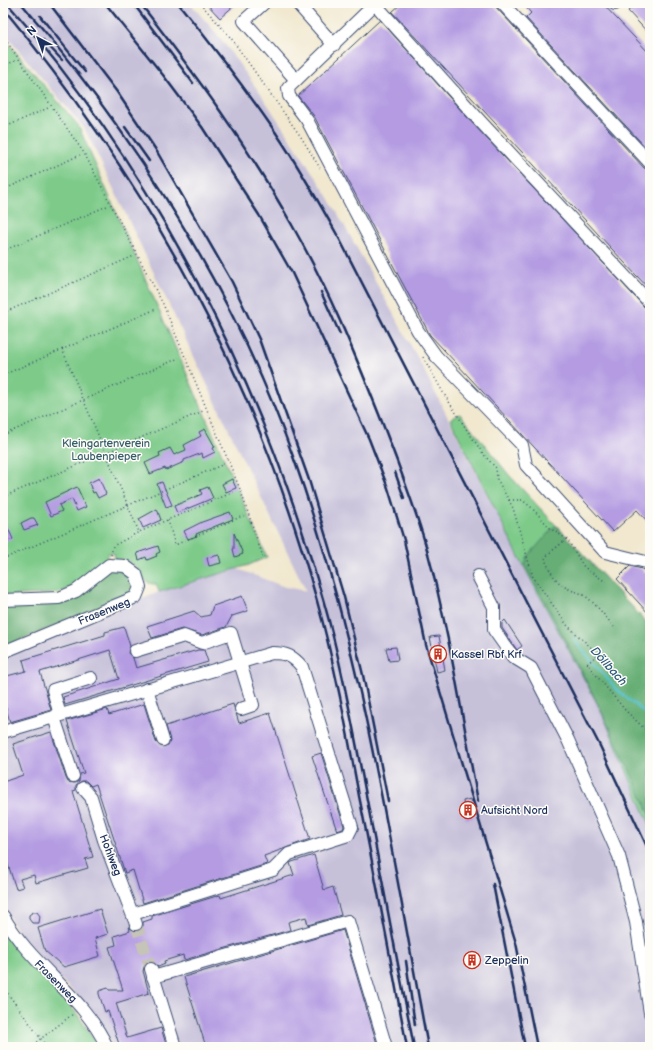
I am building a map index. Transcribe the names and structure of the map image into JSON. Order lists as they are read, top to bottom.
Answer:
{
  "streets": {
    "street": ["Frasenweg", "Hohlweg"]
  },
  "water": ["Döllbach"],
  "parks": ["Kleingartenverein Laubenpieper"],
  "places": {
    "building": ["Kassel Rbf Krf", "Aufsicht Nord", "Zeppelin"]
  },
  "north": "top left"
}
